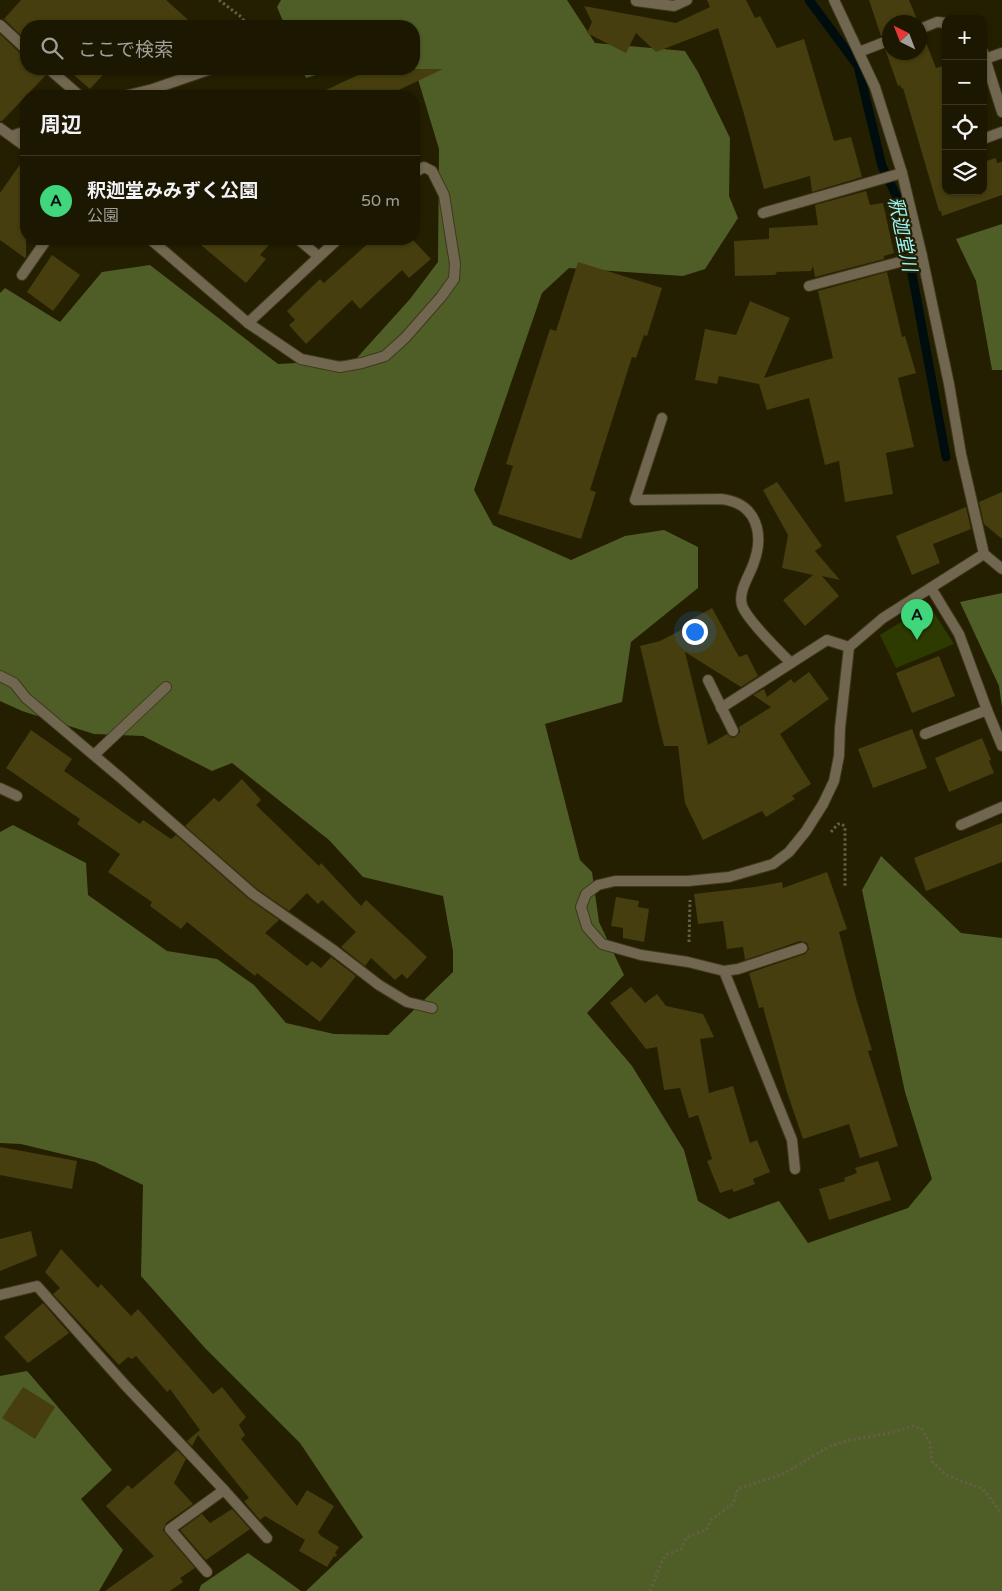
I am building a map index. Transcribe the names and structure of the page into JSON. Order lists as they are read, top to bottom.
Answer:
{
  "water": ["釈迦堂川"],
  "north": "top left",
  "page": {
    "map_buttons": ["+", "−"],
    "search": "ここで検索",
    "heading": "周辺",
    "list": [
      {
        "mark": "A",
        "name": "釈迦堂みみずく公園",
        "note": "公園",
        "value": "50 m"
      }
    ],
    "pins": "A"
  }
}
